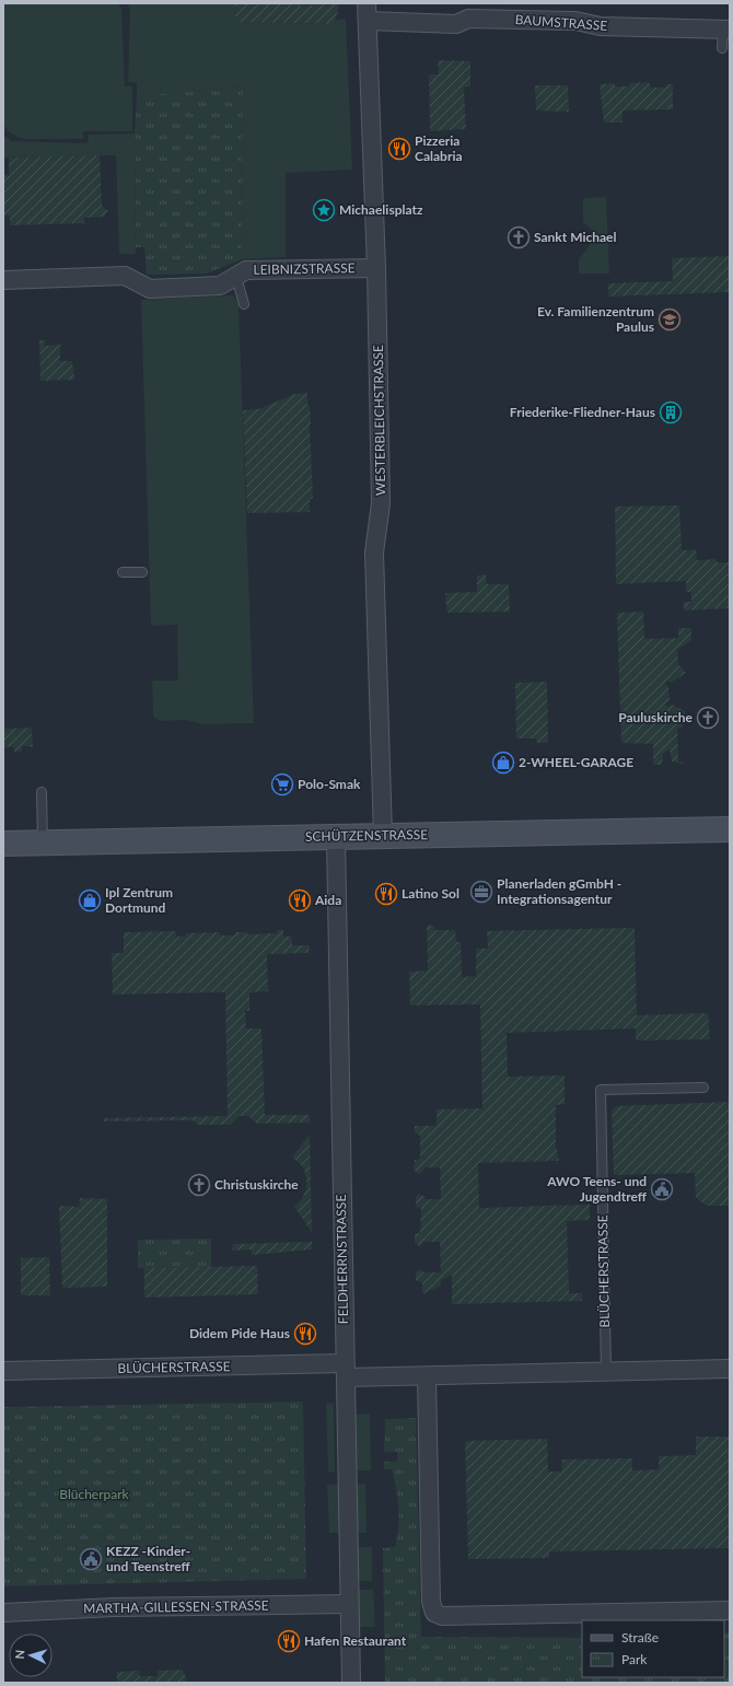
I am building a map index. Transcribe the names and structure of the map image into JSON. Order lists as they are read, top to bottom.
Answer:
{
  "streets": {
    "street": [
      "BAUMSTRASSE",
      "LEIBNIZSTRASSE",
      "WESTERBLEICHSTRASSE",
      "SCHÜTZENSTRASSE",
      "FELDHERRNSTRASSE",
      "BLÜCHERSTRASSE",
      "MARTHA-GILLESSEN-STRASSE"
    ]
  },
  "crossings": [
    ["BAUMSTRASSE", "WESTERBLEICHSTRASSE"],
    ["LEIBNIZSTRASSE", "WESTERBLEICHSTRASSE"],
    ["WESTERBLEICHSTRASSE", "SCHÜTZENSTRASSE"],
    ["SCHÜTZENSTRASSE", "FELDHERRNSTRASSE"],
    ["FELDHERRNSTRASSE", "BLÜCHERSTRASSE"],
    ["FELDHERRNSTRASSE", "MARTHA-GILLESSEN-STRASSE"]
  ],
  "parks": ["Blücherpark"],
  "places": {
    "restaurant": [
      "Pizzeria Calabria",
      "Latino Sol",
      "Aida",
      "Didem Pide Haus",
      "Hafen Restaurant"
    ],
    "place": ["Michaelisplatz"],
    "church": ["Sankt Michael", "Pauluskirche", "Christuskirche"],
    "school or university": ["Ev. Familienzentrum Paulus"],
    "building": ["Friederike-Fliedner-Haus"],
    "shop": ["2-WHEEL-GARAGE", "Ipl Zentrum Dortmund"],
    "supermarket": ["Polo-Smak"],
    "office": ["Planerladen gGmbH - Integrationsagentur"],
    "public building": ["AWO Teens- und Jugendtreff", "KEZZ -Kinder- und Teenstreff"]
  },
  "legend": ["Straße", "Park"],
  "north": "left"
}
